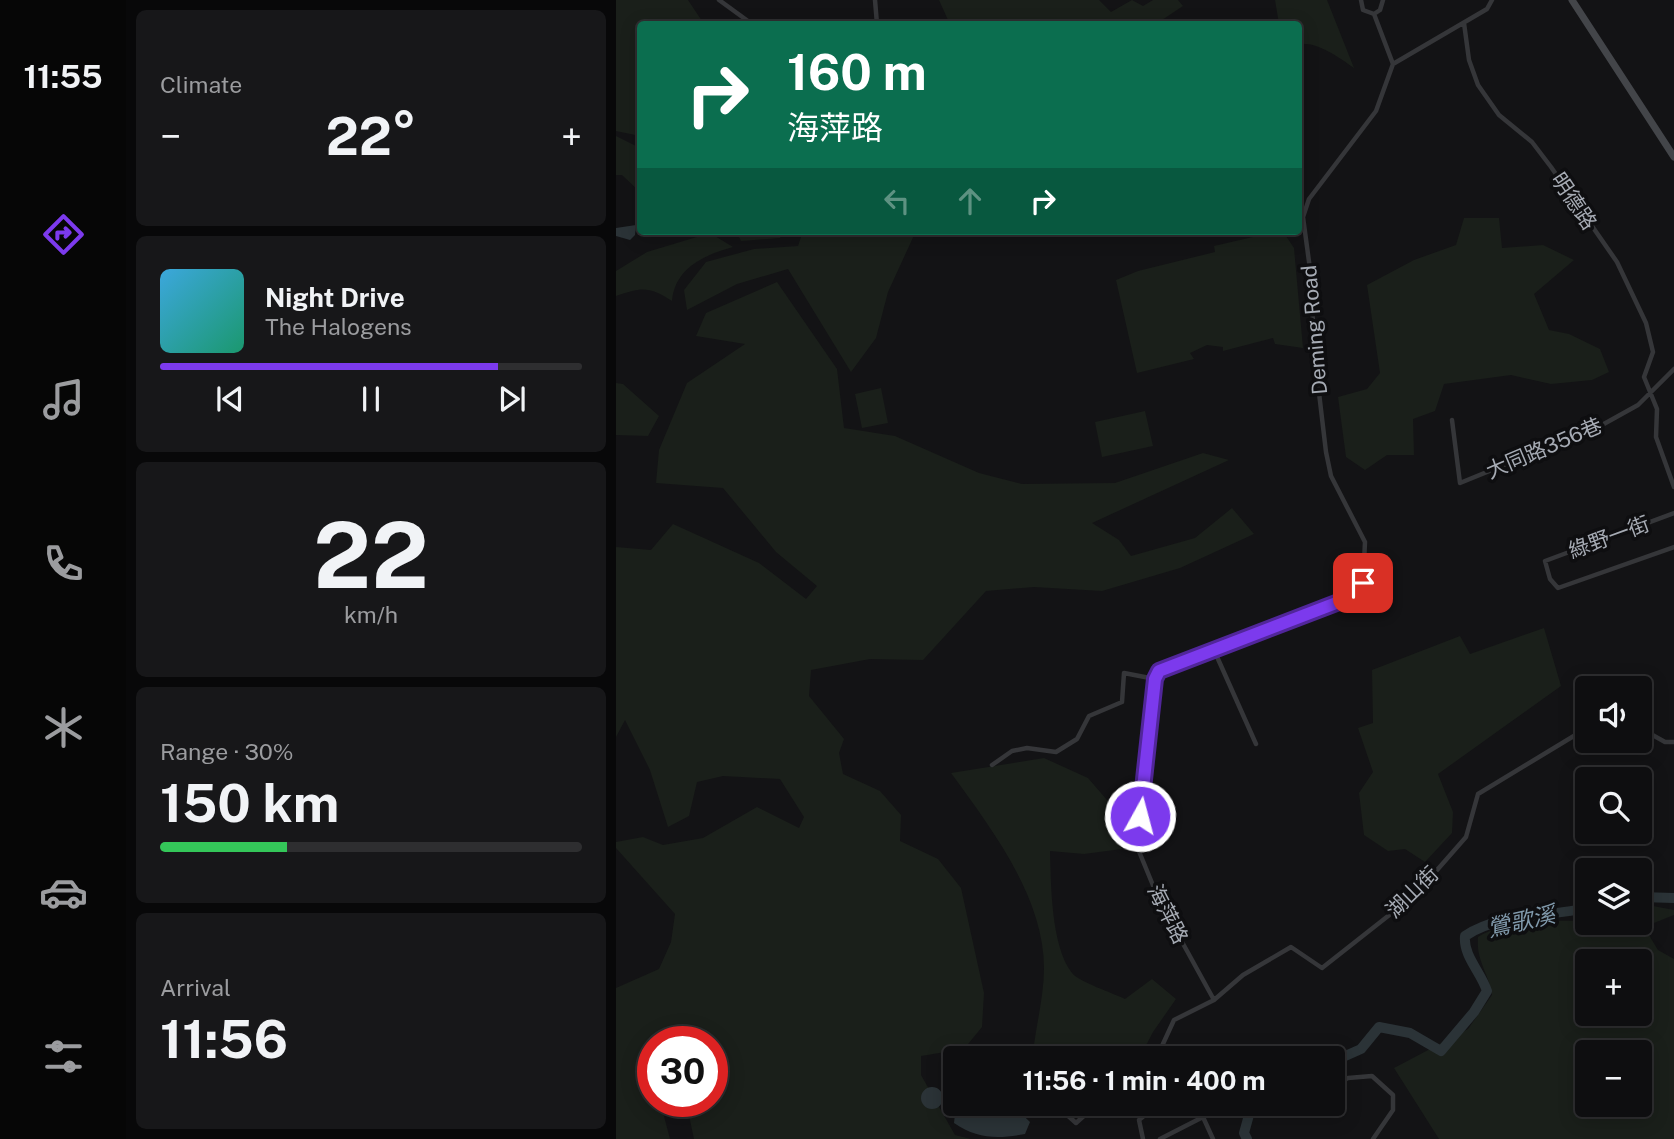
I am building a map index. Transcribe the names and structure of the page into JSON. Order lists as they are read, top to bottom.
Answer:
{
  "streets": {
    "street": [
      "明德路",
      "Deming Road",
      "大同路356巷",
      "綠野一街",
      "湖山街",
      "海萍路"
    ]
  },
  "crossings": [
    ["明德路", "大同路356巷"],
    ["湖山街", "海萍路"]
  ],
  "water": ["鶯歌溪"],
  "page": {
    "tabs": "11:55",
    "tile": [
      "Climate",
      ["22", "km/h"],
      ["Range · 30%", "150 km"],
      ["Arrival", "11:56"]
    ],
    "turn": ["160 m", "海萍路"],
    "heat": ["−", "22°", "+"],
    "song": ["Night Drive", "The Halogens"],
    "map_buttons": ["+", "−"],
    "limit": "30",
    "trip": "11:56 · 1 min · 400 m"
  }
}
